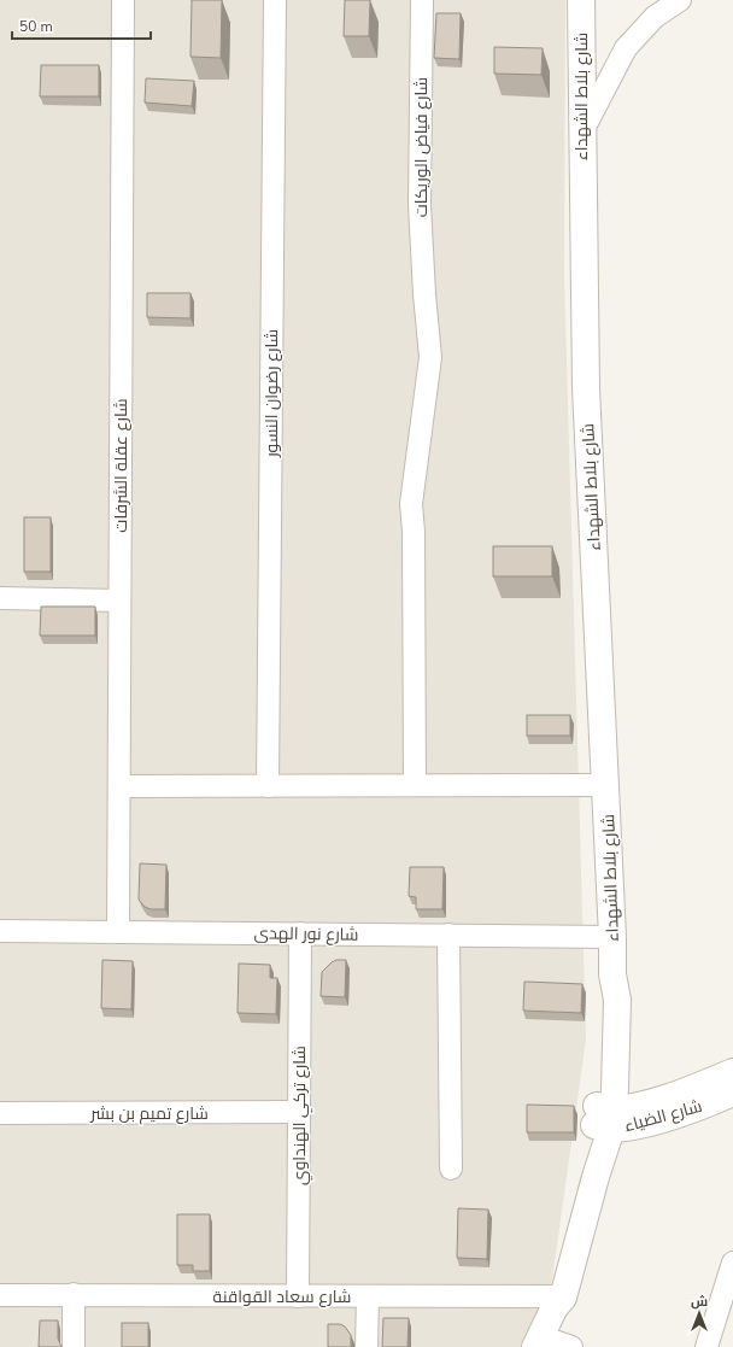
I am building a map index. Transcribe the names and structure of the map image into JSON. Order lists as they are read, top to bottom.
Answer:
{
  "streets": {
    "street": [
      "شارع بلاط الشهداء",
      "شارع فياض الوريكات",
      "شارع رضوان النسور",
      "شارع عقلة الشرفات",
      "شارع نور الهدى",
      "شارع تميم بن بشر",
      "شارع تركي الهنداوي",
      "شارع الضياء",
      "شارع سعاد القواقنة"
    ]
  },
  "crossings": [
    ["شارع بلاط الشهداء", "شارع نور الهدى"],
    ["شارع بلاط الشهداء", "شارع الضياء"],
    ["شارع بلاط الشهداء", "شارع سعاد القواقنة"],
    ["شارع عقلة الشرفات", "شارع نور الهدى"],
    ["شارع نور الهدى", "شارع تركي الهنداوي"],
    ["شارع تميم بن بشر", "شارع تركي الهنداوي"],
    ["شارع تركي الهنداوي", "شارع سعاد القواقنة"]
  ],
  "scale_bar": "50 m",
  "north": "top"
}
